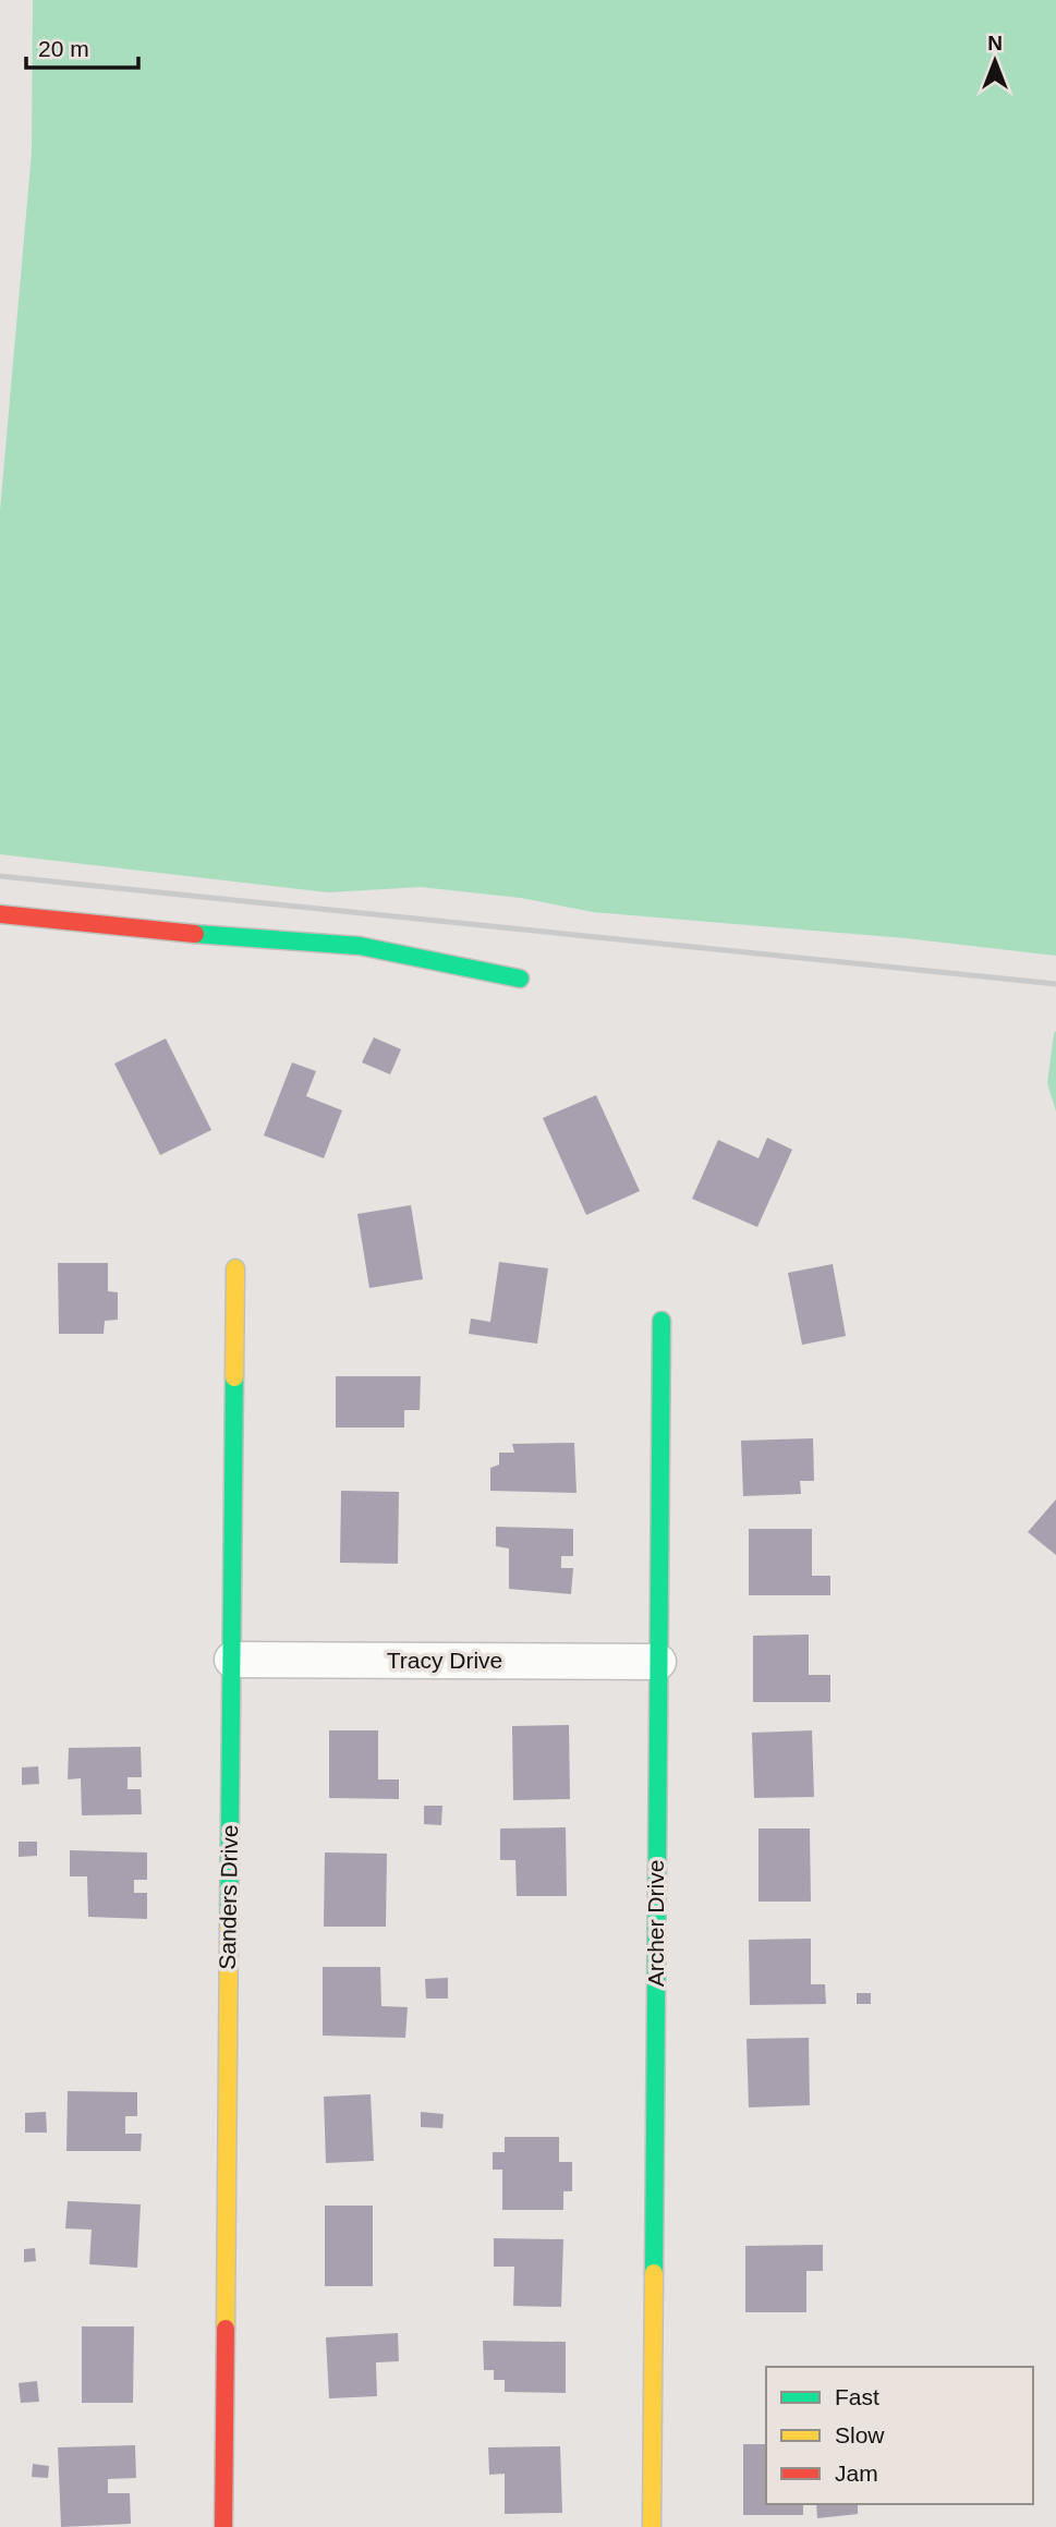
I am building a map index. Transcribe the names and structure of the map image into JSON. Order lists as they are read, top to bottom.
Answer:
{
  "streets": {
    "street": ["Tracy Drive", "Sanders Drive", "Archer Drive"]
  },
  "crossings": [
    ["Tracy Drive", "Sanders Drive"],
    ["Tracy Drive", "Archer Drive"]
  ],
  "legend": ["Fast", "Slow", "Jam"],
  "scale_bar": "20 m",
  "north": "top"
}
